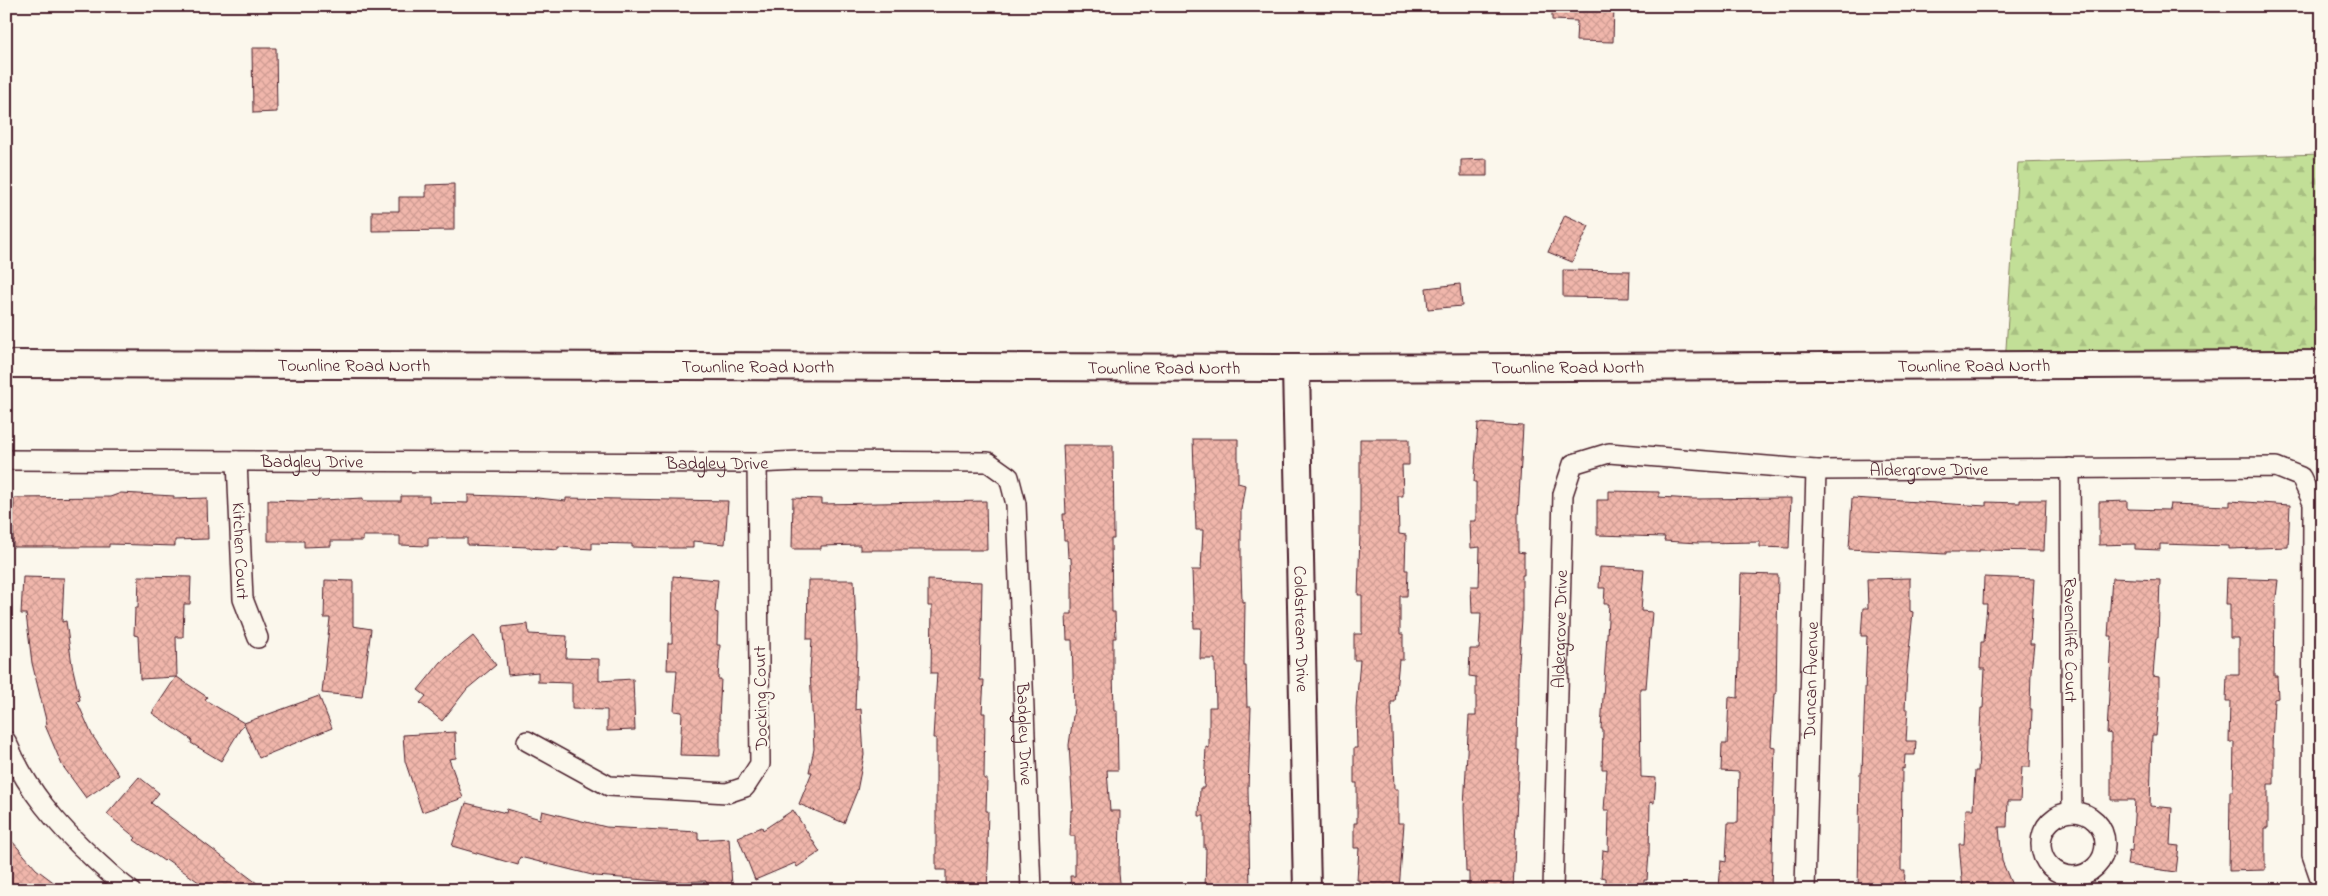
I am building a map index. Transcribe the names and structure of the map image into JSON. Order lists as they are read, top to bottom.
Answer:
{
  "streets": {
    "street": [
      "Townline Road North",
      "Badgley Drive",
      "Aldergrove Drive",
      "Kitchen Court",
      "Coldstream Drive",
      "Ravencliffe Court",
      "Duncan Avenue",
      "Docking Court"
    ]
  },
  "crossings": [
    ["Townline Road North", "Coldstream Drive"],
    ["Badgley Drive", "Kitchen Court"],
    ["Badgley Drive", "Docking Court"],
    ["Aldergrove Drive", "Ravencliffe Court"],
    ["Aldergrove Drive", "Duncan Avenue"]
  ]
}
